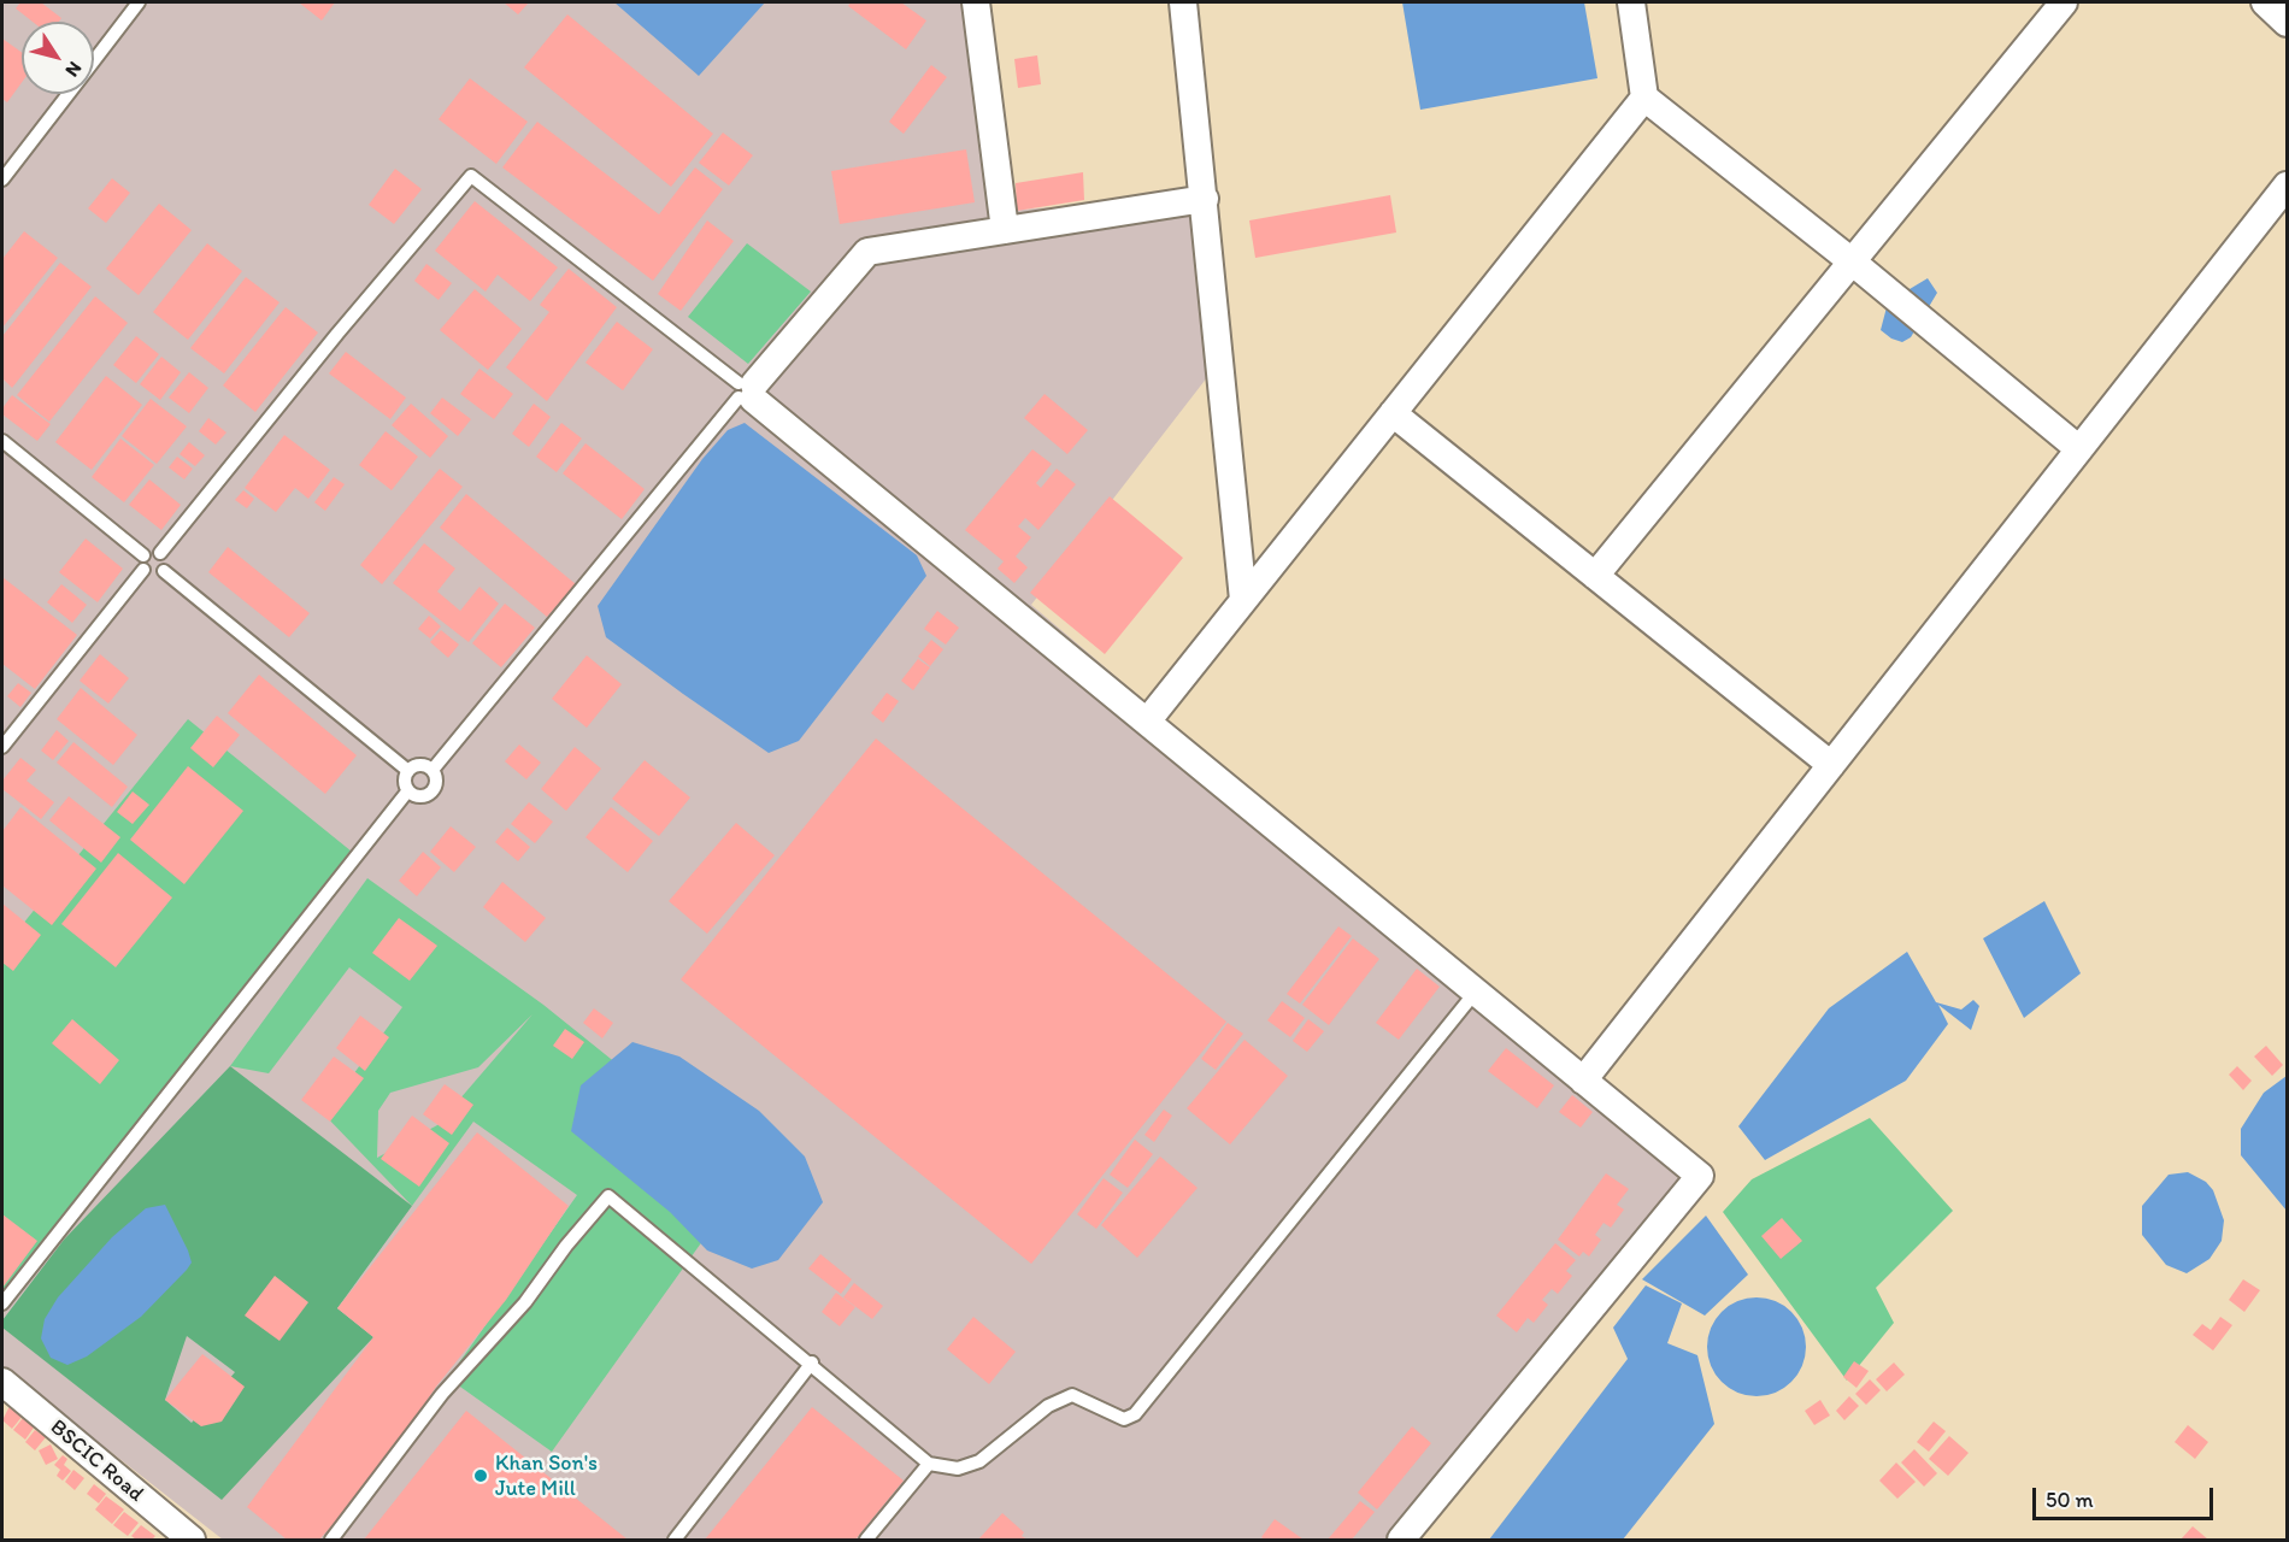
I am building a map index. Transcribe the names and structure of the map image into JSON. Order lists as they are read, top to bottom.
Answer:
{
  "streets": {
    "street": ["BSCIC Road"]
  },
  "places": ["Khan Son's Jute Mill"],
  "scale_bar": "50 m",
  "north": "bottom right"
}
